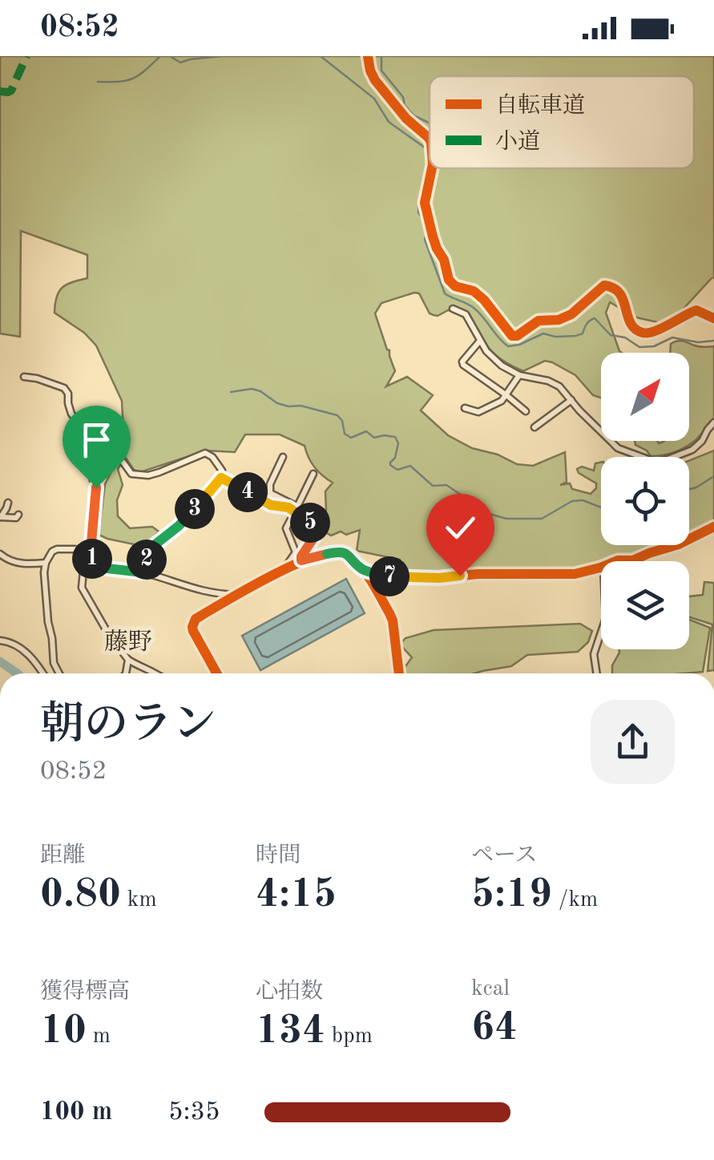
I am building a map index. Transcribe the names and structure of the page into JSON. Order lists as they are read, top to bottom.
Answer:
{
  "districts": ["藤野"],
  "legend": ["自転車道", "小道"],
  "north": "top right",
  "page": {
    "status": "08:52",
    "pins": [
      "4",
      "3",
      "5",
      "1",
      "2",
      "7"
    ],
    "heading": ["朝のラン", "08:52"],
    "stats": [
      ["距離", "0.80 km"],
      ["時間", "4:15"],
      ["ペース", "5:19 /km"],
      ["獲得標高", "10 m"],
      ["心拍数", "134 bpm"],
      ["kcal", "64"]
    ],
    "list": [
      {
        "name": "100 m",
        "note": "5:35"
      }
    ]
  }
}
